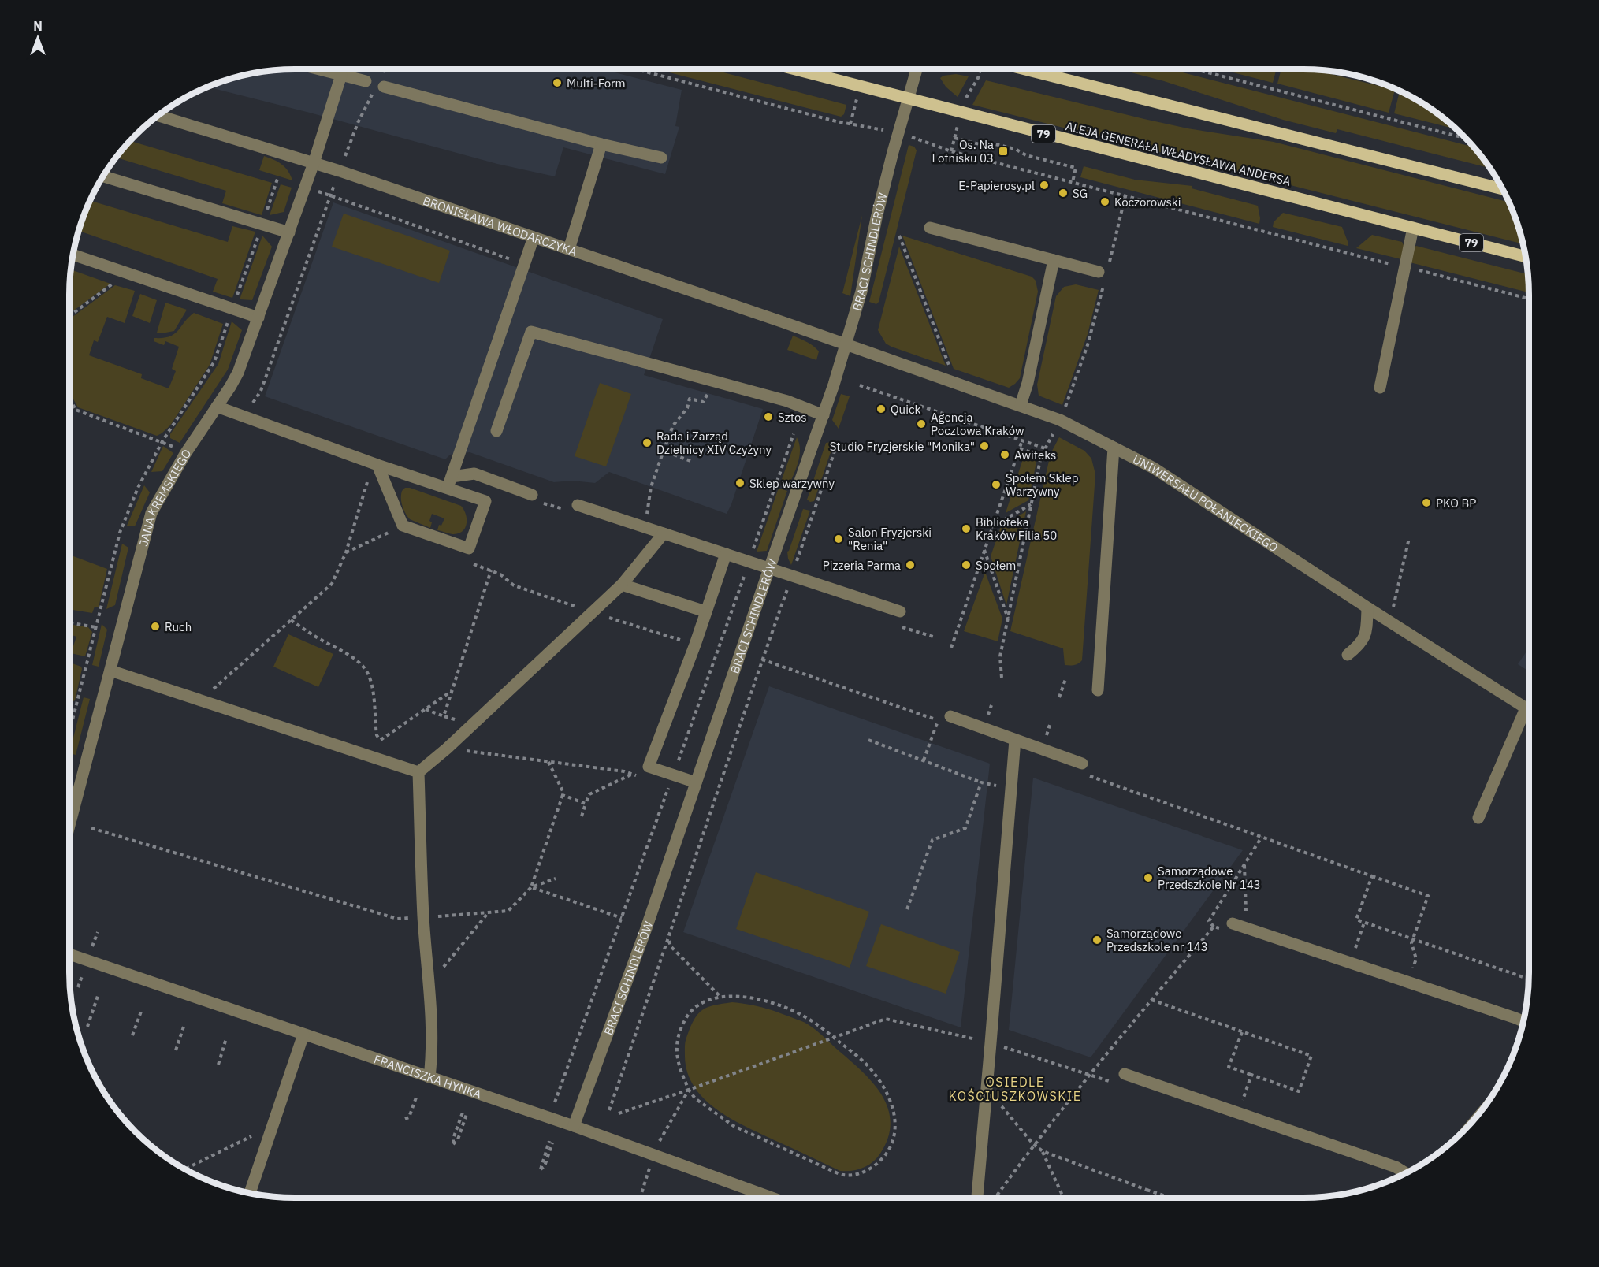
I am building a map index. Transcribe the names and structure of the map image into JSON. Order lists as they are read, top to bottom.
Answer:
{
  "streets": {
    "main road": ["79", "ALEJA GENERAŁA WŁADYSŁAWA ANDERSA"],
    "street": [
      "BRONISŁAWA WŁODARCZYKA",
      "BRACI SCHINDLERÓW",
      "JANA KREMSKIEGO",
      "UNIWERSAŁU POŁANIECKIEGO",
      "FRANCISZKA HYNKA"
    ]
  },
  "crossings": [
    ["ALEJA GENERAŁA WŁADYSŁAWA ANDERSA", "BRACI SCHINDLERÓW"],
    ["BRONISŁAWA WŁODARCZYKA", "BRACI SCHINDLERÓW"],
    ["BRONISŁAWA WŁODARCZYKA", "JANA KREMSKIEGO"],
    ["BRONISŁAWA WŁODARCZYKA", "UNIWERSAŁU POŁANIECKIEGO"],
    ["BRACI SCHINDLERÓW", "UNIWERSAŁU POŁANIECKIEGO"],
    ["BRACI SCHINDLERÓW", "FRANCISZKA HYNKA"]
  ],
  "districts": ["OSIEDLE KOŚCIUSZKOWSKIE"],
  "places": {
    "other": [
      "Multi-Form",
      "E-Papierosy.pl",
      "SG",
      "Koczorowski",
      "Quick",
      "Sztos",
      "Agencja Pocztowa Kraków",
      "Rada i Zarząd Dzielnicy XIV Czyżyny",
      "Studio Fryzjerskie \"Monika\"",
      "Awiteks",
      "Sklep warzywny",
      "Społem Sklep Warzywny",
      "PKO BP",
      "Biblioteka Kraków Filia 50",
      "Salon Fryzjerski \"Renia\"",
      "Pizzeria Parma",
      "Społem",
      "Ruch",
      "Samorządowe Przedszkole Nr 143",
      "Samorządowe Przedszkole nr 143"
    ],
    "transit": ["Os. Na Lotnisku 03"]
  },
  "north": "top"
}
